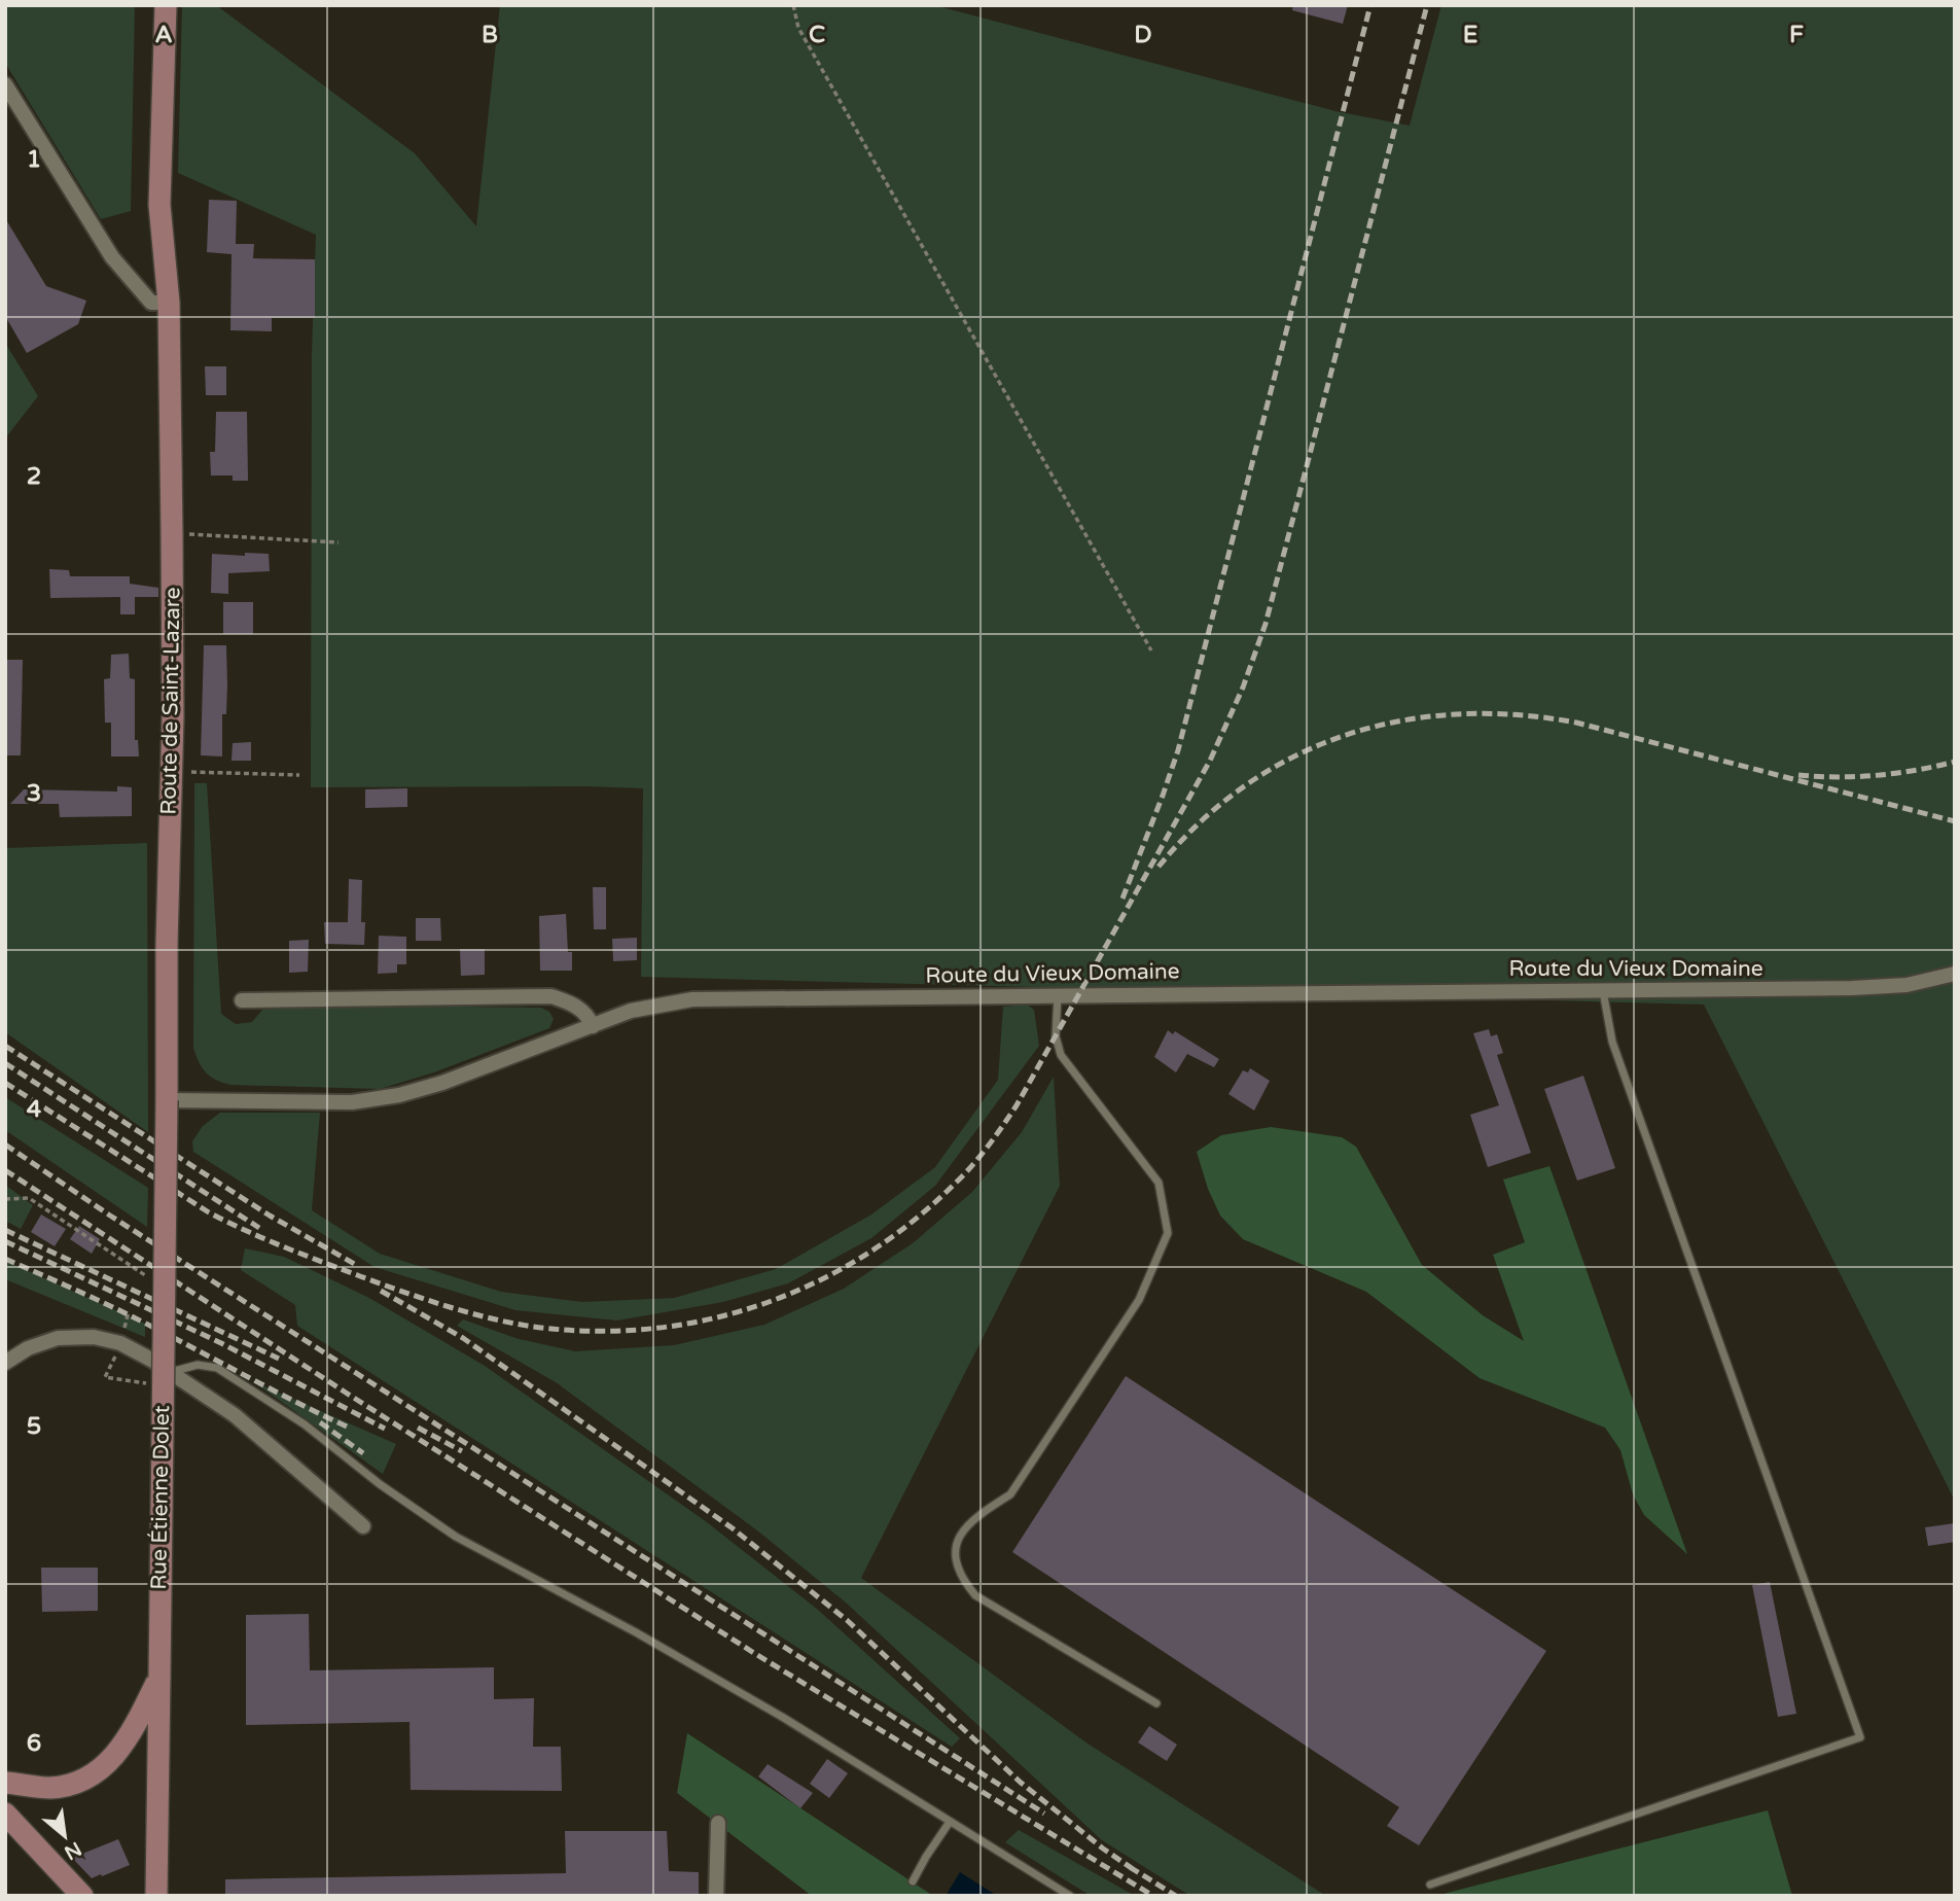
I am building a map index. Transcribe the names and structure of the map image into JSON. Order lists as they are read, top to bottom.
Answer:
{
  "streets": {
    "main road": ["Route de Saint-Lazare", "Rue Étienne Dolet"],
    "street": ["Route du Vieux Domaine"]
  },
  "crossings": [
    ["Route de Saint-Lazare", "Route du Vieux Domaine"],
    ["Route de Saint-Lazare", "Rue Étienne Dolet"],
    ["Route du Vieux Domaine", "Rue Étienne Dolet"]
  ],
  "north": "bottom right",
  "grid": {
    "columns": [
      "A",
      "B",
      "C",
      "D",
      "E",
      "F"
    ],
    "rows": [
      "1",
      "2",
      "3",
      "4",
      "5",
      "6"
    ]
  }
}
